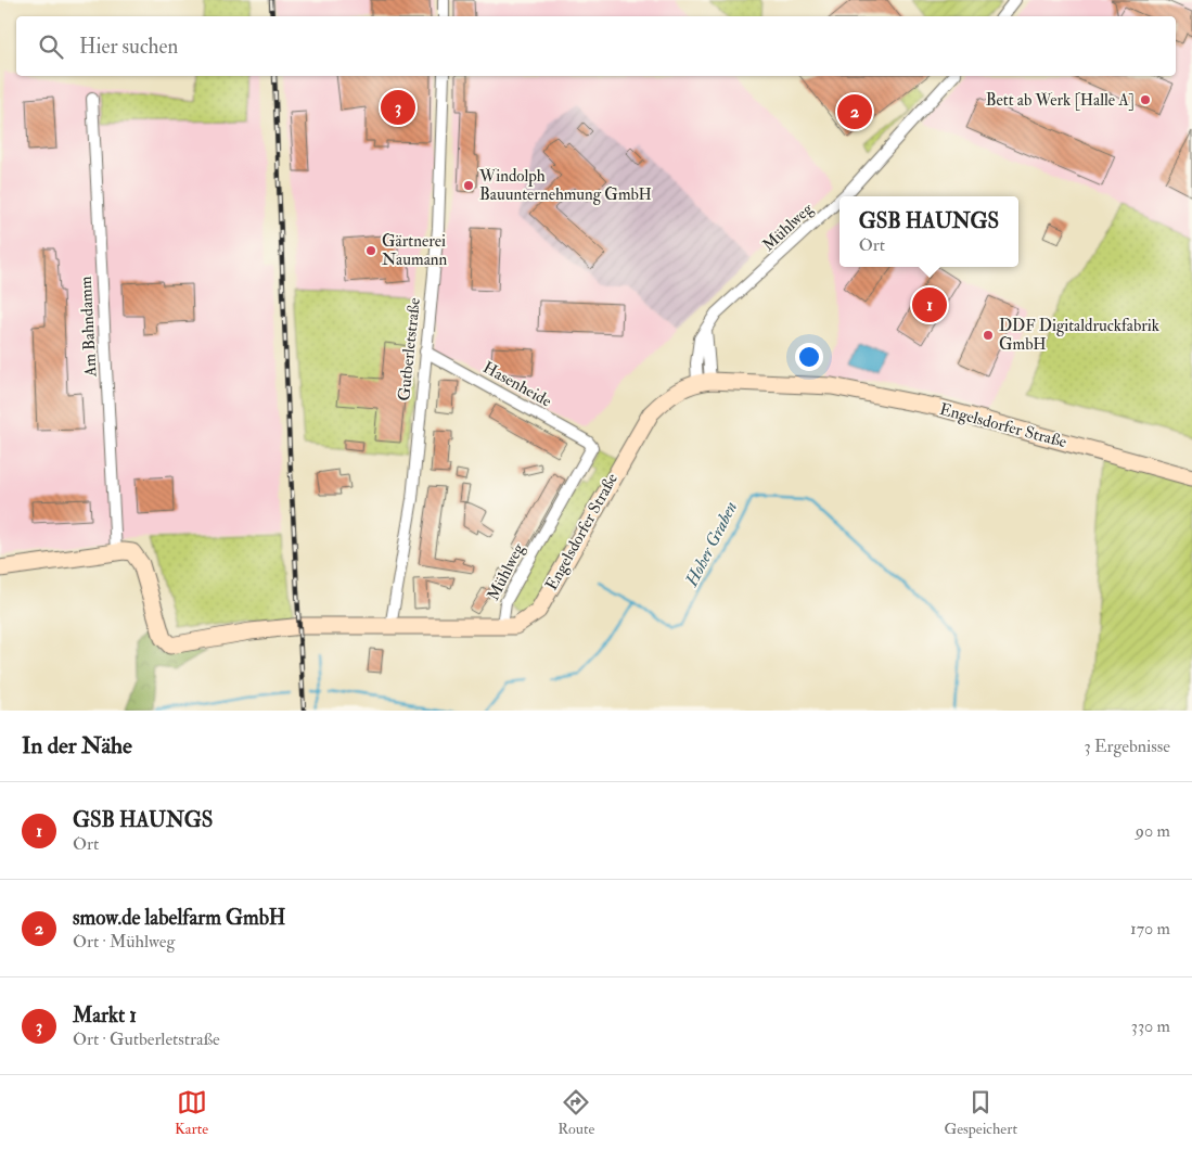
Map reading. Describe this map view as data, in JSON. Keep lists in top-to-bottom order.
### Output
{
  "streets": {
    "main road": ["Engelsdorfer Straße"],
    "street": [
      "Mühlweg",
      "Am Bahndamm",
      "Gutberletstraße",
      "Hasenheide"
    ]
  },
  "crossings": [
    ["Mühlweg", "Hasenheide"],
    ["Mühlweg", "Engelsdorfer Straße"],
    ["Am Bahndamm", "Engelsdorfer Straße"],
    ["Gutberletstraße", "Hasenheide"],
    ["Gutberletstraße", "Engelsdorfer Straße"]
  ],
  "water": ["Hoher Graben"],
  "places": [
    "Bett ab Werk [Halle A]",
    "Windolph Bauunternehmung GmbH",
    "Gärtnerei Naumann",
    "DDF Digitaldruckfabrik GmbH"
  ],
  "page": {
    "search": "Hier suchen",
    "pins": ["3", "2", "1"],
    "popup": ["GSB HAUNGS", "Ort"],
    "heading": ["In der Nähe", "3 Ergebnisse"],
    "list": [
      {
        "mark": "1",
        "name": "GSB HAUNGS",
        "note": "Ort",
        "value": "90 m"
      },
      {
        "mark": "2",
        "name": "smow.de labelfarm GmbH",
        "note": "Ort · Mühlweg",
        "value": "170 m"
      },
      {
        "mark": "3",
        "name": "Markt 1",
        "note": "Ort · Gutberletstraße",
        "value": "330 m"
      }
    ],
    "nav": ["Karte", "Route", "Gespeichert"]
  }
}
